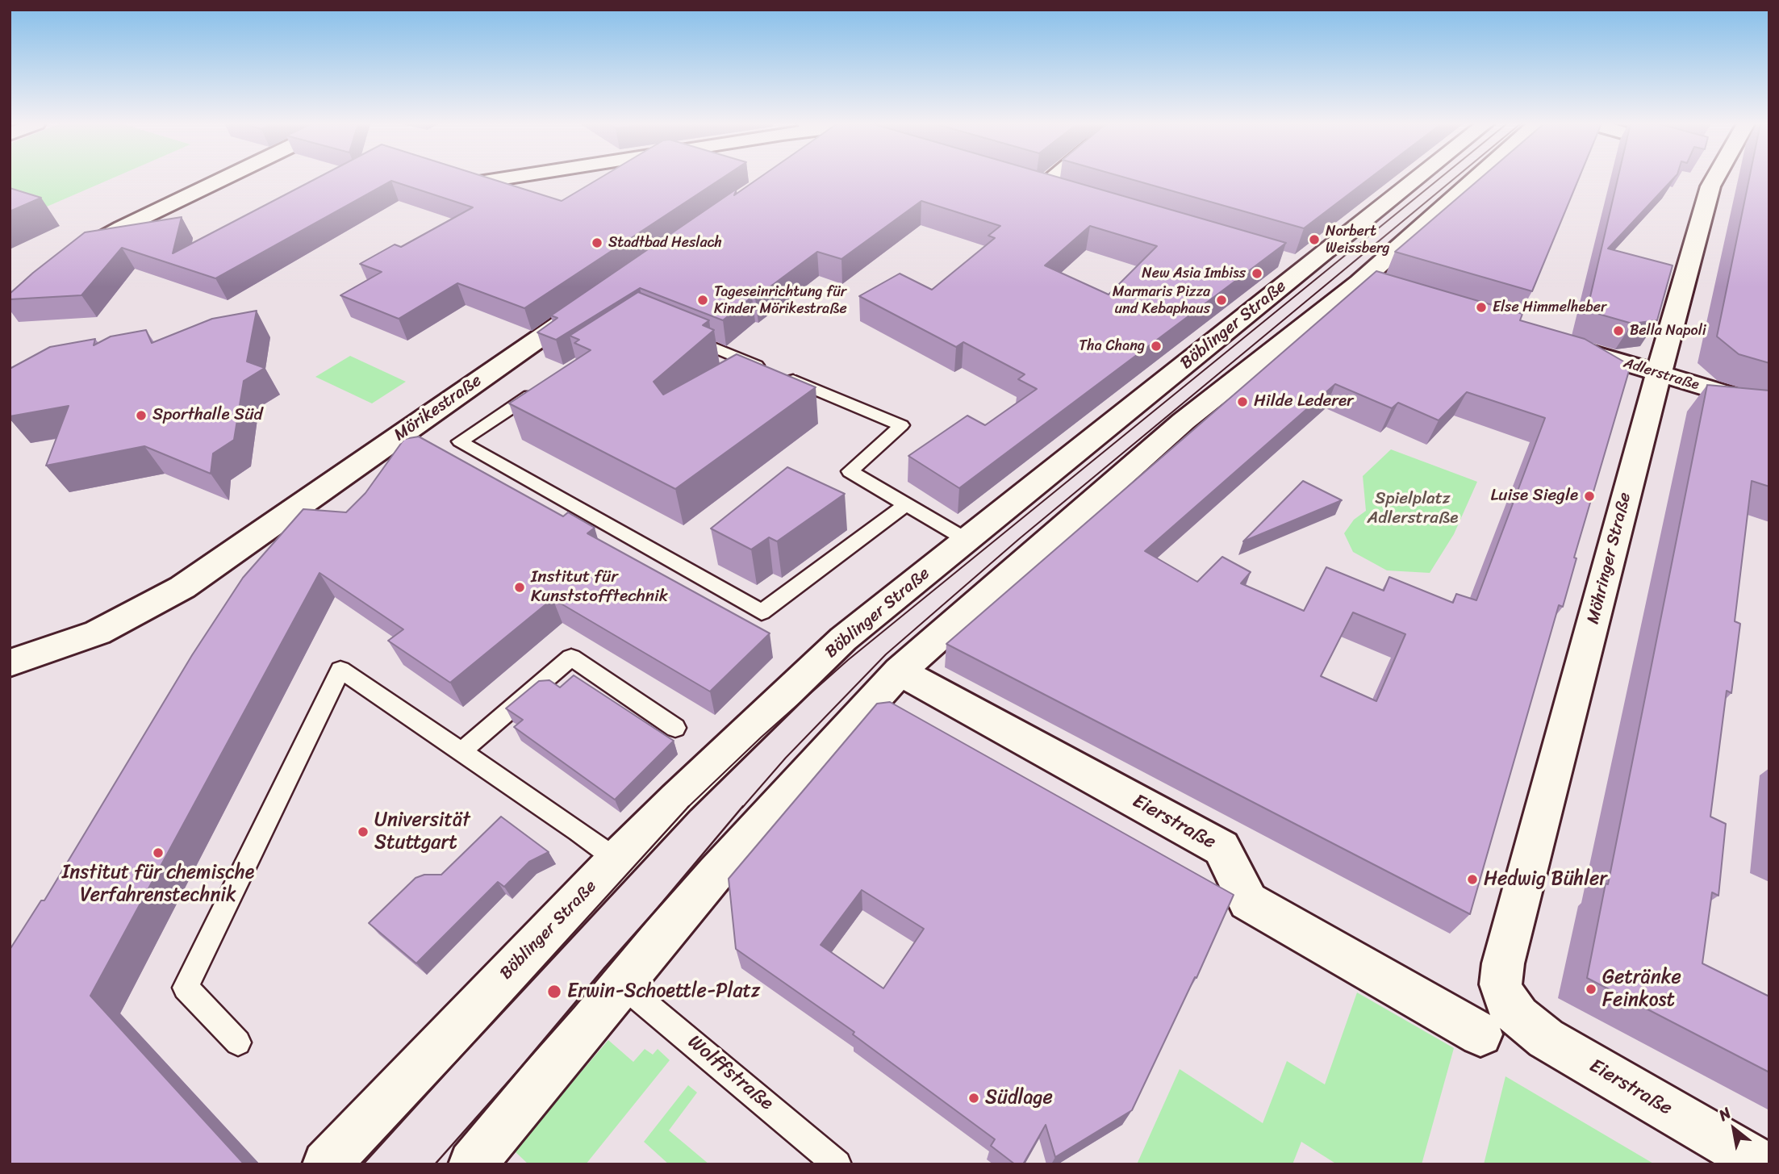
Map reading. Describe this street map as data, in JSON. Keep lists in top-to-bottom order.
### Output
{
  "streets": {
    "street": [
      "Böblinger Straße",
      "Adlerstraße",
      "Mörikestraße",
      "Möhringer Straße",
      "Eierstraße"
    ],
    "lane": ["Wolffstraße"]
  },
  "crossings": [
    ["Adlerstraße", "Möhringer Straße"],
    ["Möhringer Straße", "Eierstraße"]
  ],
  "parks": ["Spielplatz Adlerstraße"],
  "places": [
    "Norbert Weissberg",
    "Stadtbad Heslach",
    "New Asia Imbiss",
    "Tageseinrichtung für Kinder Mörikestraße",
    "Marmaris Pizza und Kebaphaus",
    "Else Himmelheber",
    "Bella Napoli",
    "Tha Chang",
    "Hilde Lederer",
    "Sporthalle Süd",
    "Luise Siegle",
    "Institut für Kunststofftechnik",
    "Universität Stuttgart",
    "Institut für chemische Verfahrenstechnik",
    "Hedwig Bühler",
    "Getränke Feinkost",
    "Erwin-Schoettle-Platz",
    "Südlage"
  ],
  "north": "top left"
}
